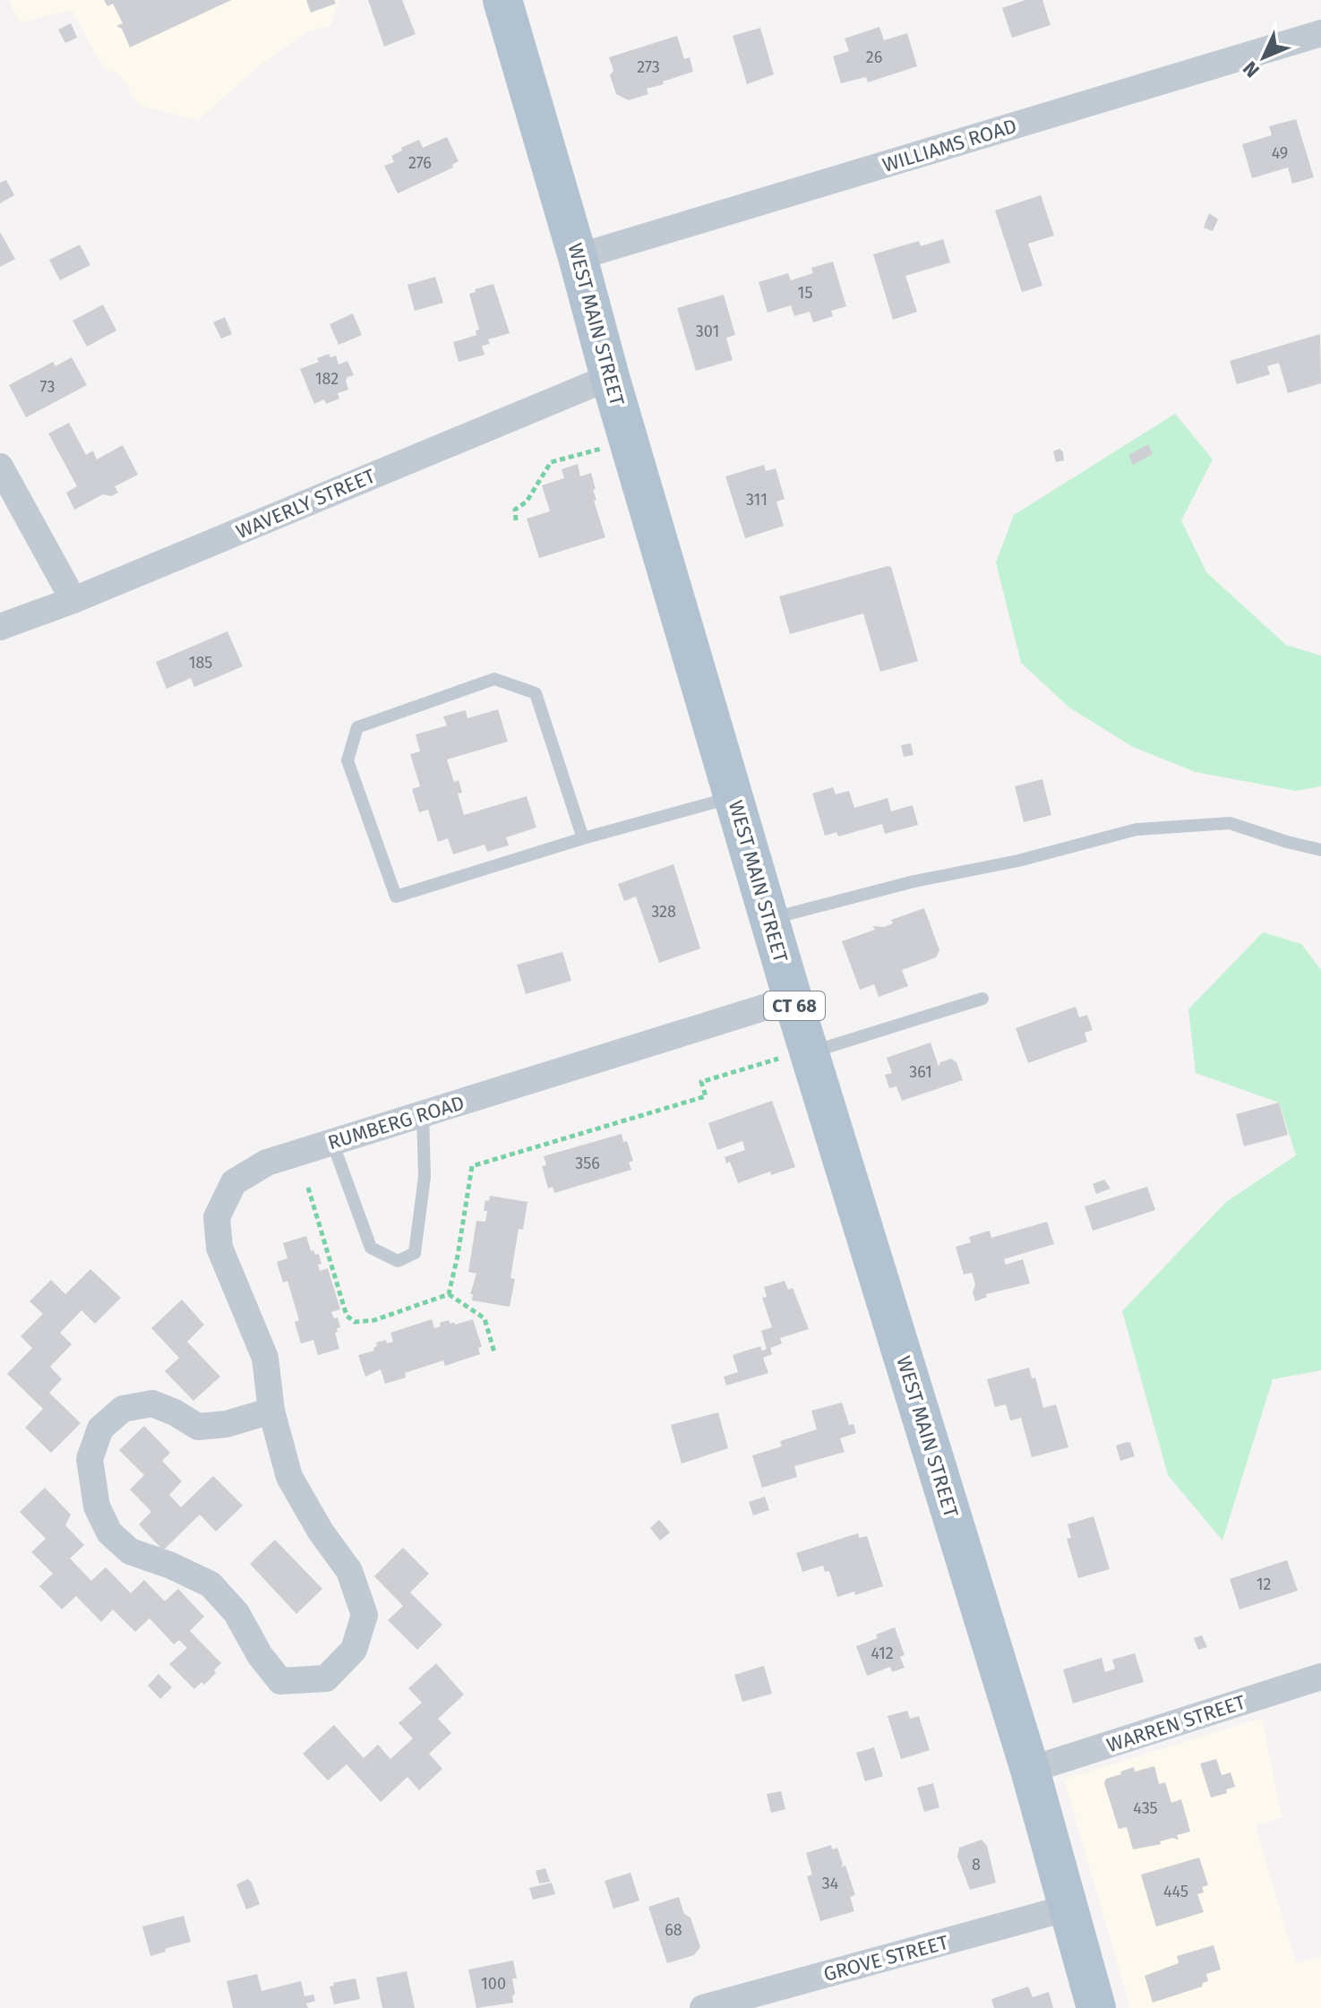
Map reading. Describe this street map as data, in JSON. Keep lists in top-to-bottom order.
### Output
{
  "streets": {
    "main road": ["WEST MAIN STREET", "CT 68"],
    "street": [
      "WILLIAMS ROAD",
      "WAVERLY STREET",
      "RUMBERG ROAD",
      "WARREN STREET",
      "GROVE STREET"
    ]
  },
  "crossings": [
    ["WILLIAMS ROAD", "WEST MAIN STREET"],
    ["WEST MAIN STREET", "WAVERLY STREET"],
    ["WEST MAIN STREET", "RUMBERG ROAD"],
    ["WEST MAIN STREET", "WARREN STREET"],
    ["WEST MAIN STREET", "GROVE STREET"]
  ],
  "house_numbers": [
    "26",
    "273",
    "49",
    "276",
    "15",
    "301",
    "182",
    "73",
    "311",
    "185",
    "328",
    "361",
    "356",
    "12",
    "412",
    "435",
    "8",
    "34",
    "445",
    "68",
    "100"
  ],
  "north": "bottom left"
}
